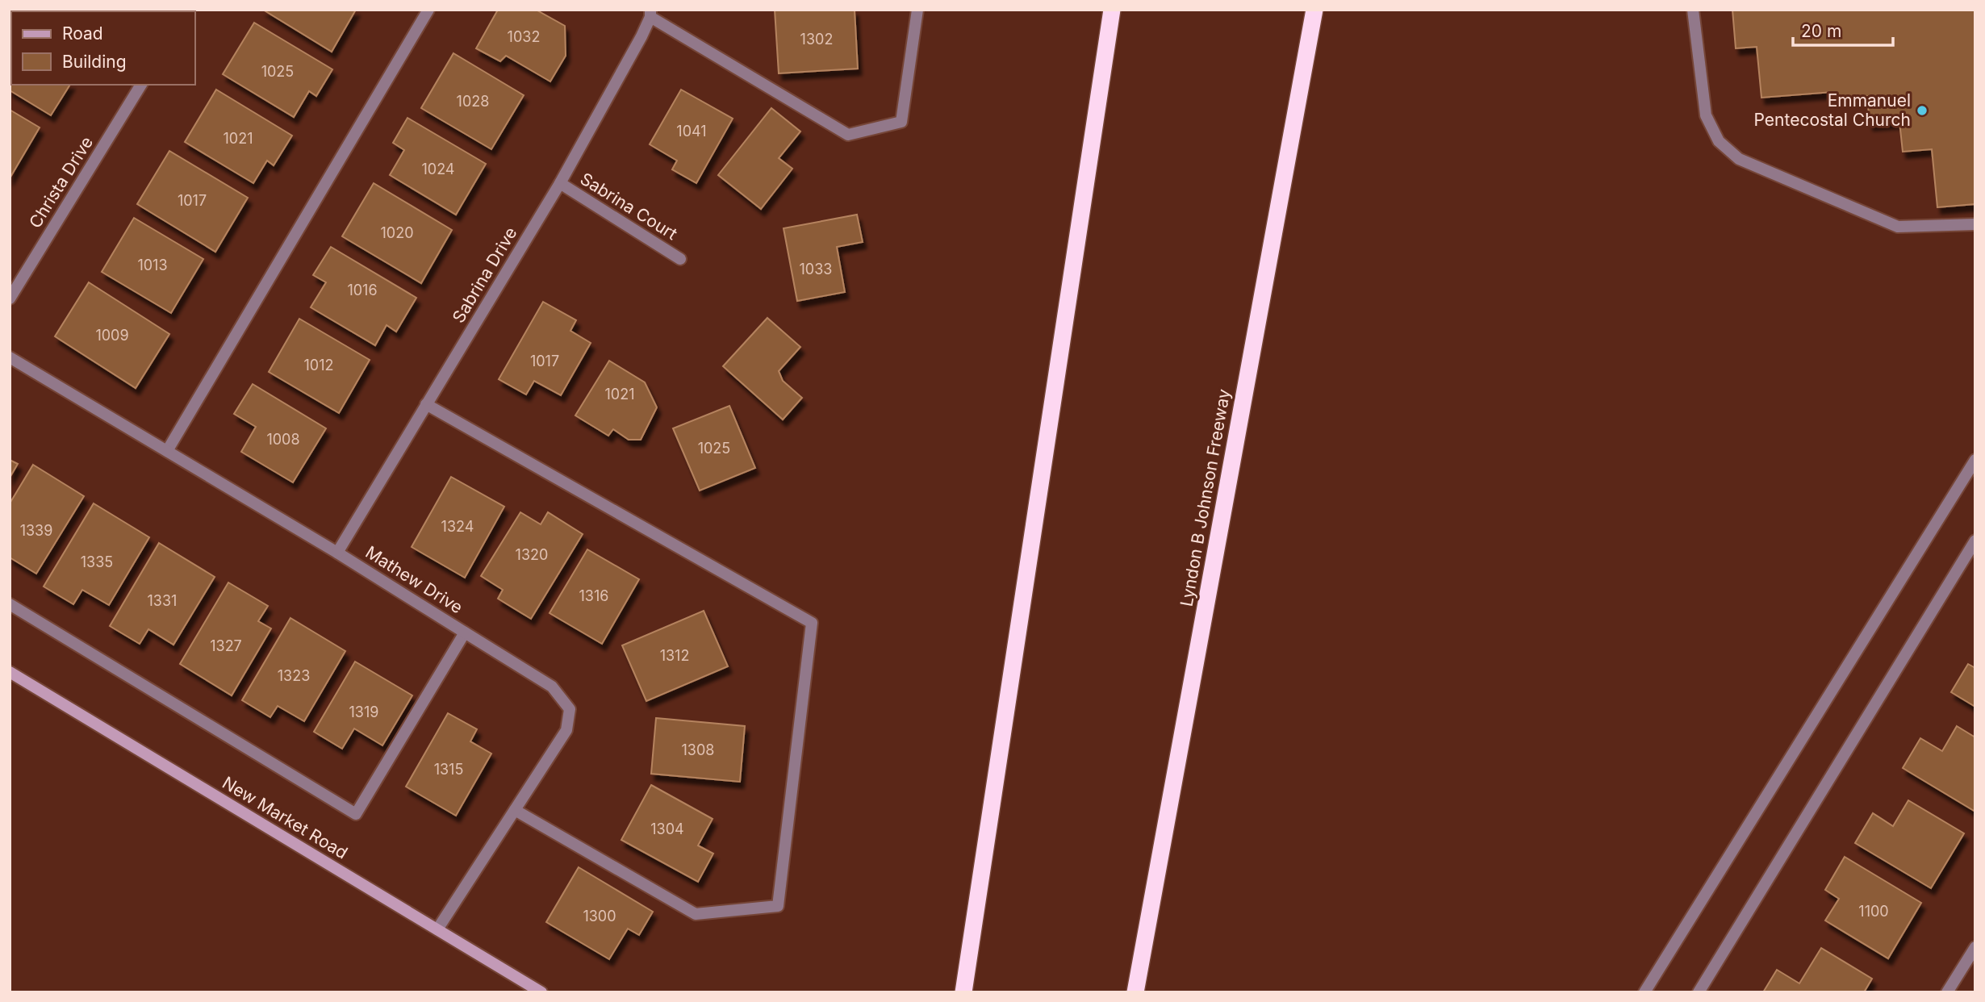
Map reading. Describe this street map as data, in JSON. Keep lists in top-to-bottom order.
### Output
{
  "streets": {
    "highway": ["Lyndon B Johnson Freeway"],
    "street": [
      "Christa Drive",
      "Sabrina Court",
      "Sabrina Drive",
      "Mathew Drive",
      "New Market Road"
    ]
  },
  "crossings": [
    ["Sabrina Court", "Sabrina Drive"],
    ["Sabrina Drive", "Mathew Drive"],
    ["Mathew Drive", "New Market Road"]
  ],
  "places": ["Emmanuel Pentecostal Church"],
  "house_numbers": [
    "1032",
    "1302",
    "1025",
    "1028",
    "1041",
    "1021",
    "1024",
    "1017",
    "1020",
    "1013",
    "1033",
    "1016",
    "1009",
    "1017",
    "1012",
    "1021",
    "1008",
    "1025",
    "1324",
    "1339",
    "1320",
    "1335",
    "1316",
    "1331",
    "1327",
    "1312",
    "1323",
    "1319",
    "1308",
    "1315",
    "1304",
    "1100",
    "1300"
  ],
  "legend": ["Road", "Building"],
  "scale_bar": "20 m"
}
